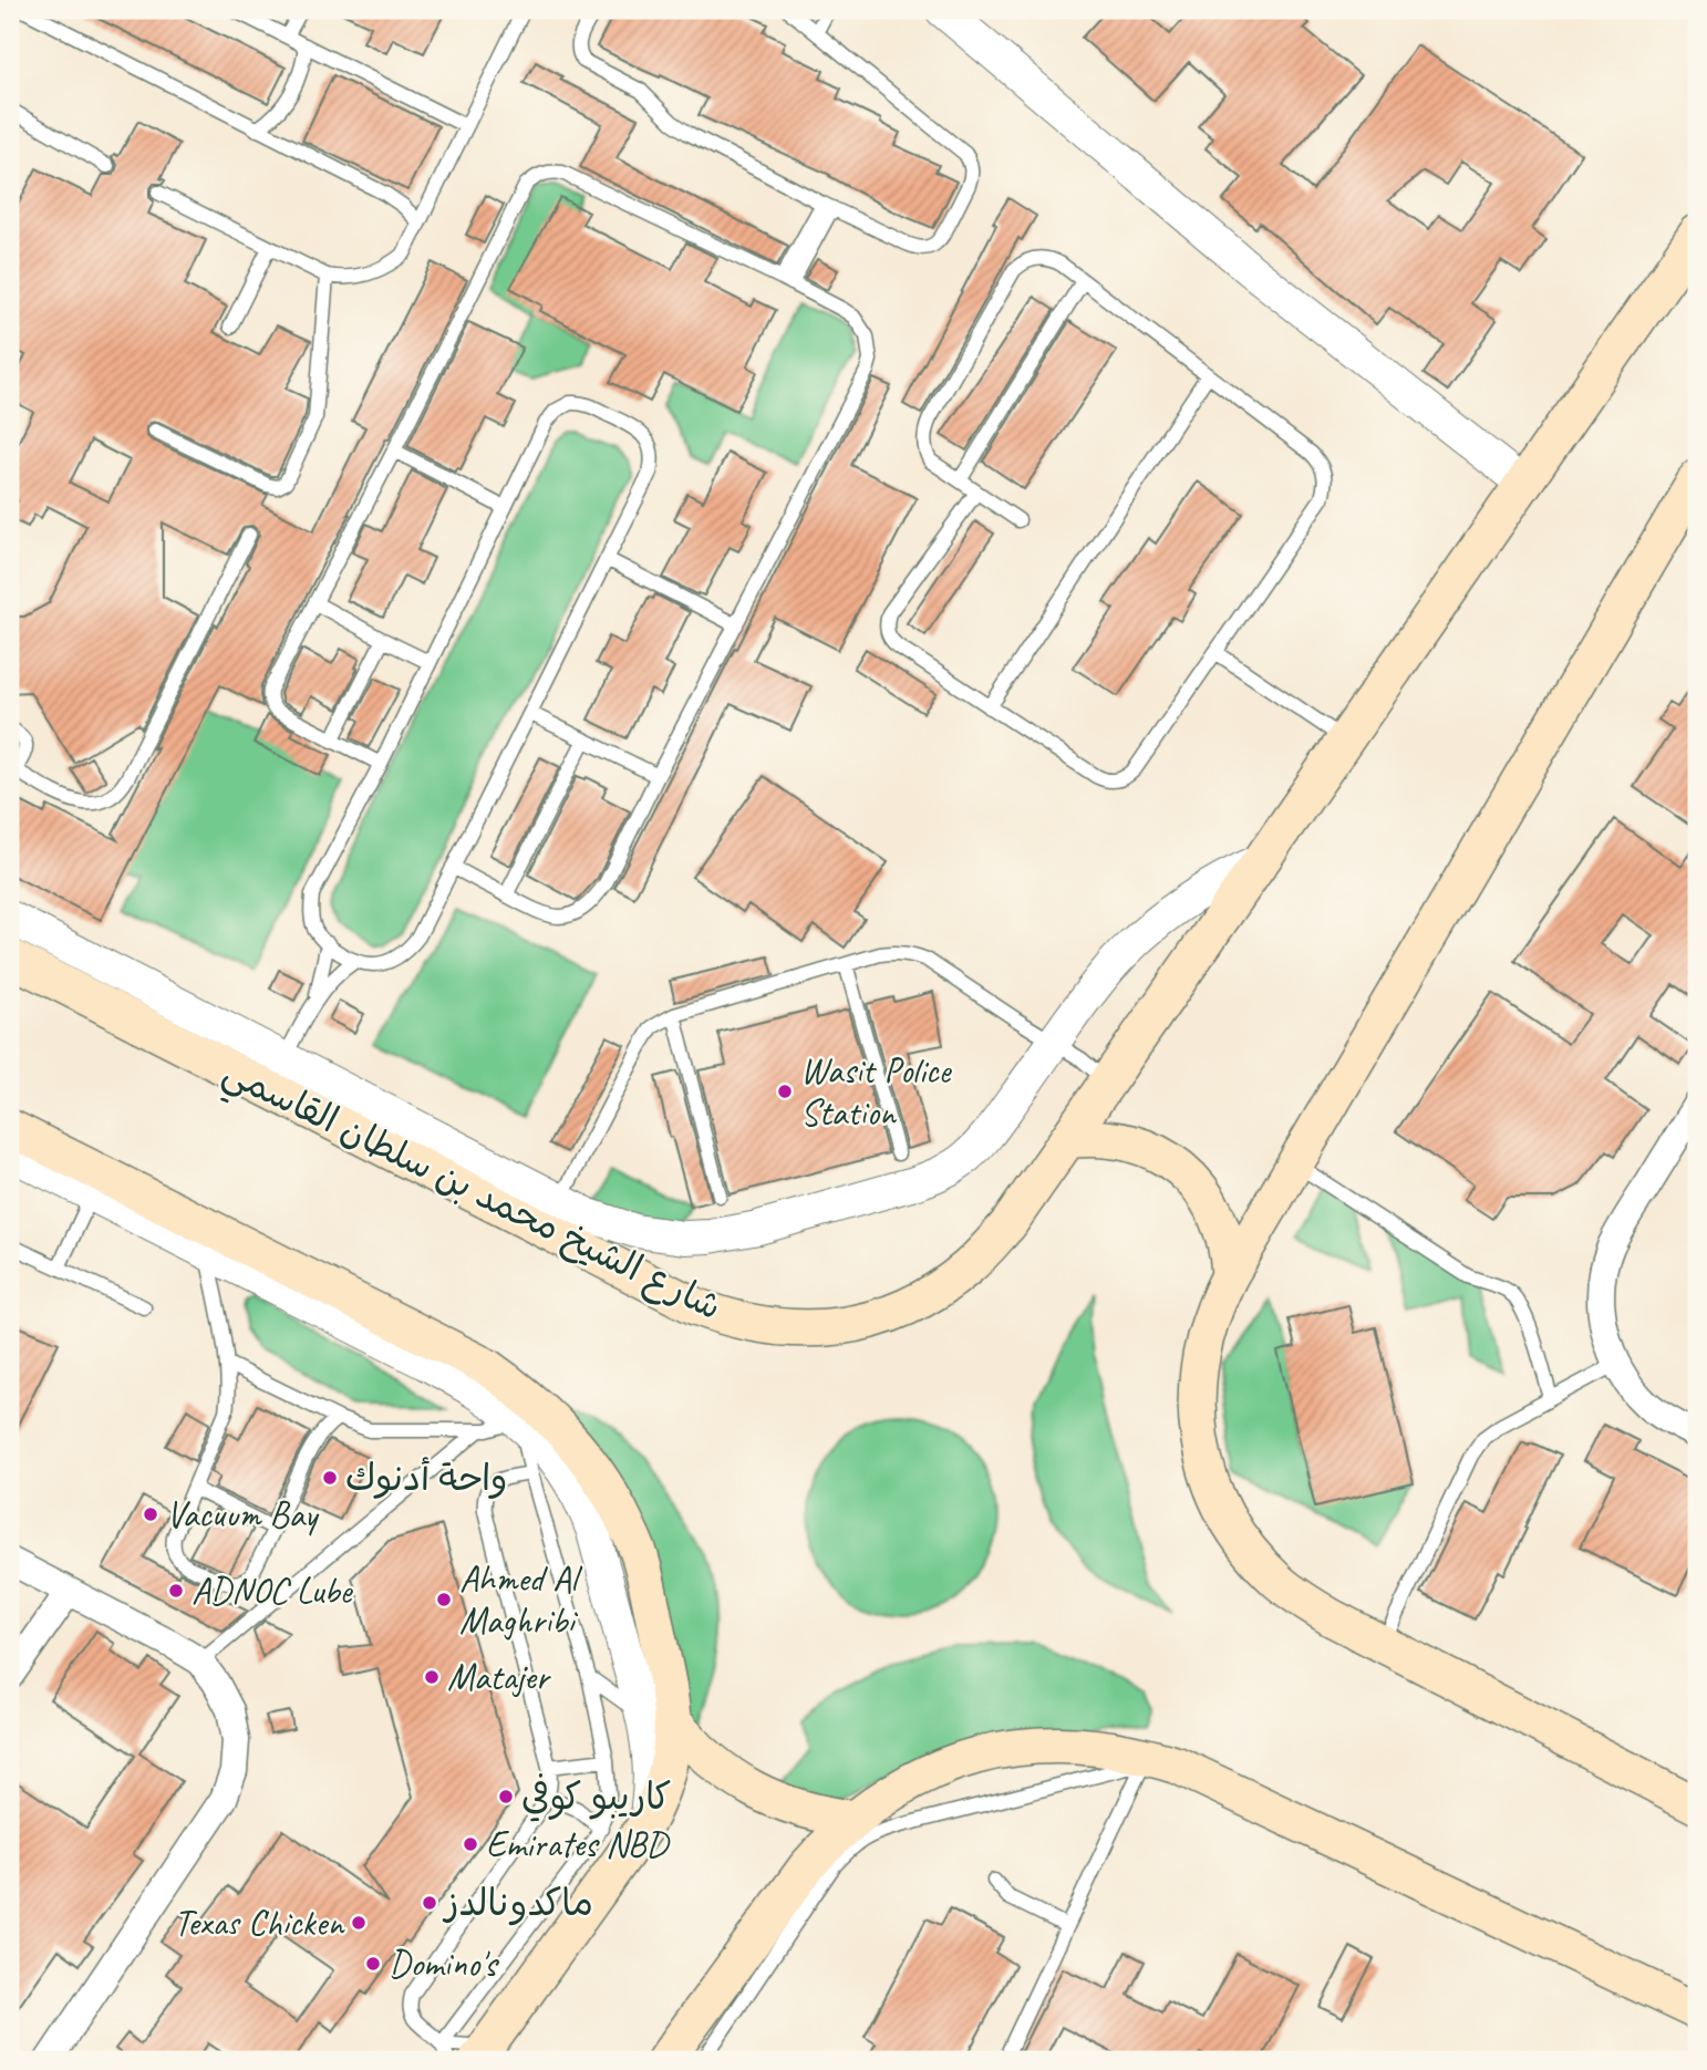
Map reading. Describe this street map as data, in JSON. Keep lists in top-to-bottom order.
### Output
{
  "streets": {
    "main road": ["شارع الشيخ محمد بن سلطان القاسمي"]
  },
  "places": [
    "Wasit Police Station",
    "واحة أدنوك",
    "Vacuum Bay",
    "ADNOC Lube",
    "Ahmed Al Maghribi",
    "Matajer",
    "كاريبو كوفي",
    "Emirates NBD",
    "ماكدونالدز",
    "Texas Chicken",
    "Domino's"
  ]
}
